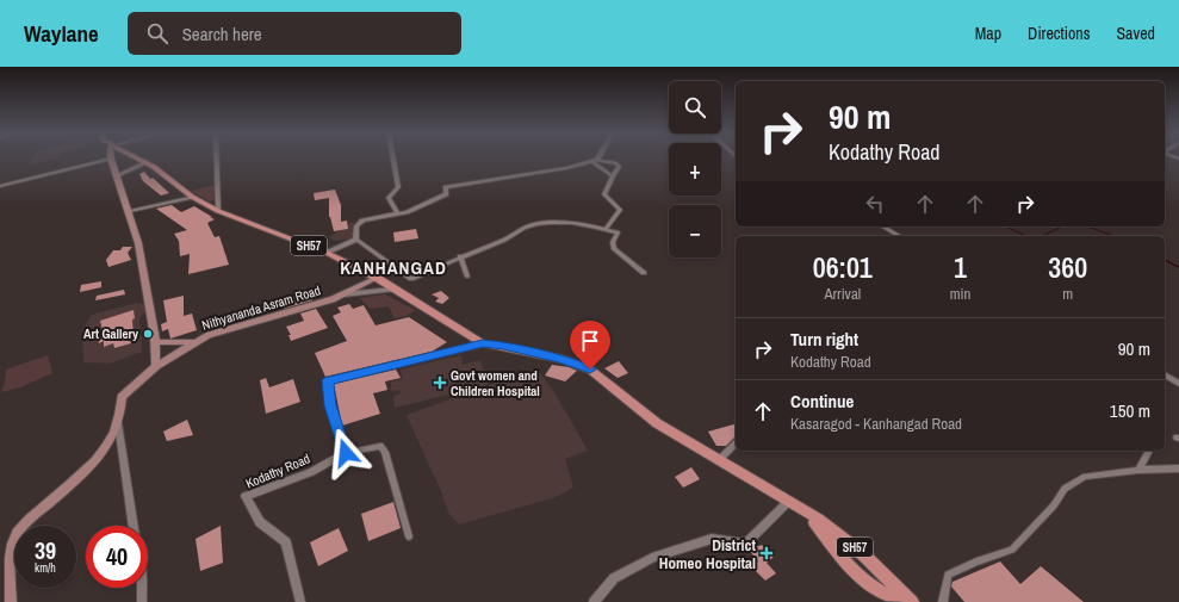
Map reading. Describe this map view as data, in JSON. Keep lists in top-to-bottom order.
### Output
{
  "streets": {
    "main road": ["SH57", "Nithyananda Asram Road"],
    "street": ["Kodathy Road"]
  },
  "crossings": [
    ["SH57", "Nithyananda Asram Road"]
  ],
  "districts": ["KANHANGAD"],
  "places": {
    "other": ["Art Gallery"],
    "health": ["Govt women and Children Hospital", "District Homeo Hospital"]
  },
  "page": {
    "header": "Waylane",
    "search": "Search here",
    "nav": ["Map", "Directions", "Saved"],
    "map_buttons": ["+", "−"],
    "turn": ["90 m", "Kodathy Road"],
    "eta": [
      "06:01",
      "Arrival",
      "1",
      "min",
      "360",
      "m"
    ],
    "list": [
      {
        "name": "Turn right",
        "note": "Kodathy Road",
        "value": "90 m"
      },
      {
        "name": "Continue",
        "note": "Kasaragod - Kanhangad Road",
        "value": "150 m"
      }
    ],
    "speed": "39 km/h",
    "limit": "40"
  }
}
